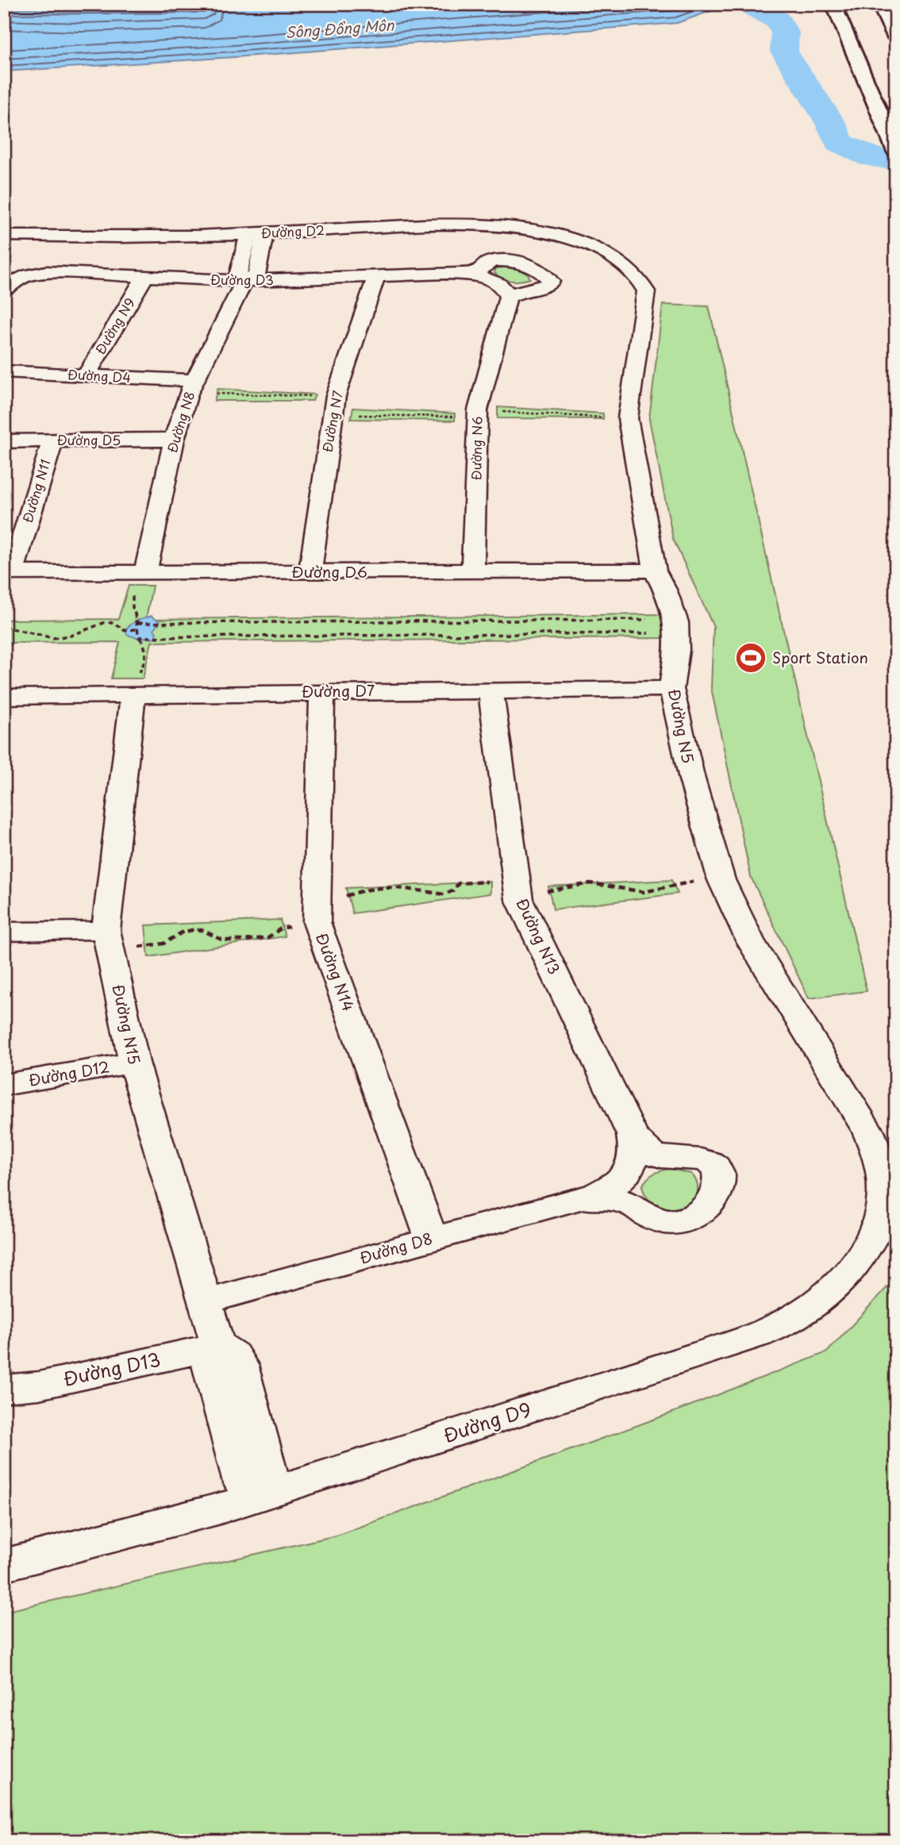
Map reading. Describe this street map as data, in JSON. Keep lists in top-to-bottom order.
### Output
{
  "streets": {
    "street": [
      "Đường D2",
      "Đường D3",
      "Đường N9",
      "Đường D4",
      "Đường N7",
      "Đường N8",
      "Đường D5",
      "Đường N6",
      "Đường N11",
      "Đường D6",
      "Đường D7",
      "Đường N5",
      "Đường N13",
      "Đường N14",
      "Đường N15",
      "Đường D12",
      "Đường D8",
      "Đường D13",
      "Đường D9"
    ]
  },
  "crossings": [
    ["Đường D2", "Đường N8"],
    ["Đường D2", "Đường N5"],
    ["Đường D3", "Đường N9"],
    ["Đường D3", "Đường N7"],
    ["Đường D3", "Đường N8"],
    ["Đường N9", "Đường D4"],
    ["Đường D4", "Đường N8"],
    ["Đường N7", "Đường D6"],
    ["Đường N8", "Đường D5"],
    ["Đường N8", "Đường D6"],
    ["Đường D5", "Đường N11"],
    ["Đường N6", "Đường D6"],
    ["Đường N11", "Đường D6"],
    ["Đường D6", "Đường N5"],
    ["Đường D7", "Đường N5"],
    ["Đường D7", "Đường N13"],
    ["Đường D7", "Đường N14"],
    ["Đường D7", "Đường N15"],
    ["Đường N5", "Đường D9"],
    ["Đường N13", "Đường D8"],
    ["Đường N14", "Đường D8"],
    ["Đường N15", "Đường D12"],
    ["Đường N15", "Đường D8"],
    ["Đường N15", "Đường D13"]
  ],
  "water": ["Sông Đồng Môn"],
  "places": {
    "sports": ["Sport Station"]
  }
}
